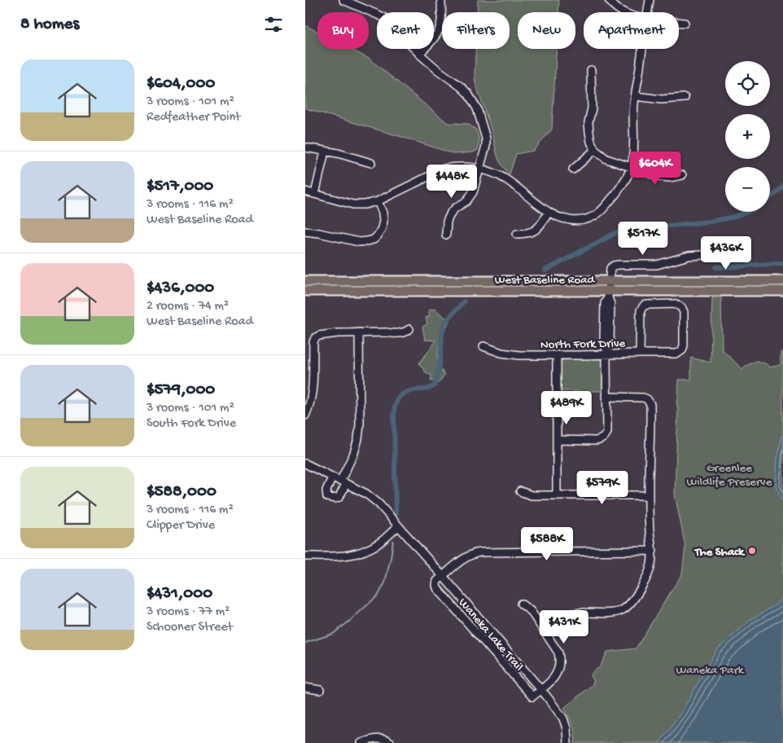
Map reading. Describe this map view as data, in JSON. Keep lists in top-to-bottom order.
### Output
{
  "streets": {
    "main road": ["West Baseline Road"],
    "street": ["North Fork Drive", "Waneka Lake Trail"]
  },
  "parks": ["Greenlee Wildlife Preserve", "Waneka Park"],
  "places": ["The Shack"],
  "page": {
    "heading": "8 homes",
    "chip": [
      "Buy",
      "Rent",
      "Filters",
      "New",
      "Apartment"
    ],
    "list": [
      {
        "name": "$604,000",
        "note": "3 rooms · 101 m² · Redfeather Point"
      },
      {
        "name": "$517,000",
        "note": "3 rooms · 116 m² · West Baseline Road"
      },
      {
        "name": "$436,000",
        "note": "2 rooms · 74 m² · West Baseline Road"
      },
      {
        "name": "$579,000",
        "note": "3 rooms · 101 m² · South Fork Drive"
      },
      {
        "name": "$588,000",
        "note": "3 rooms · 116 m² · Clipper Drive"
      },
      {
        "name": "$431,000",
        "note": "3 rooms · 77 m² · Schooner Street"
      }
    ],
    "map_buttons": ["+", "−"],
    "price": [
      "$604K",
      "$448K",
      "$517K",
      "$436K",
      "$489K",
      "$579K",
      "$588K",
      "$431K"
    ]
  }
}
